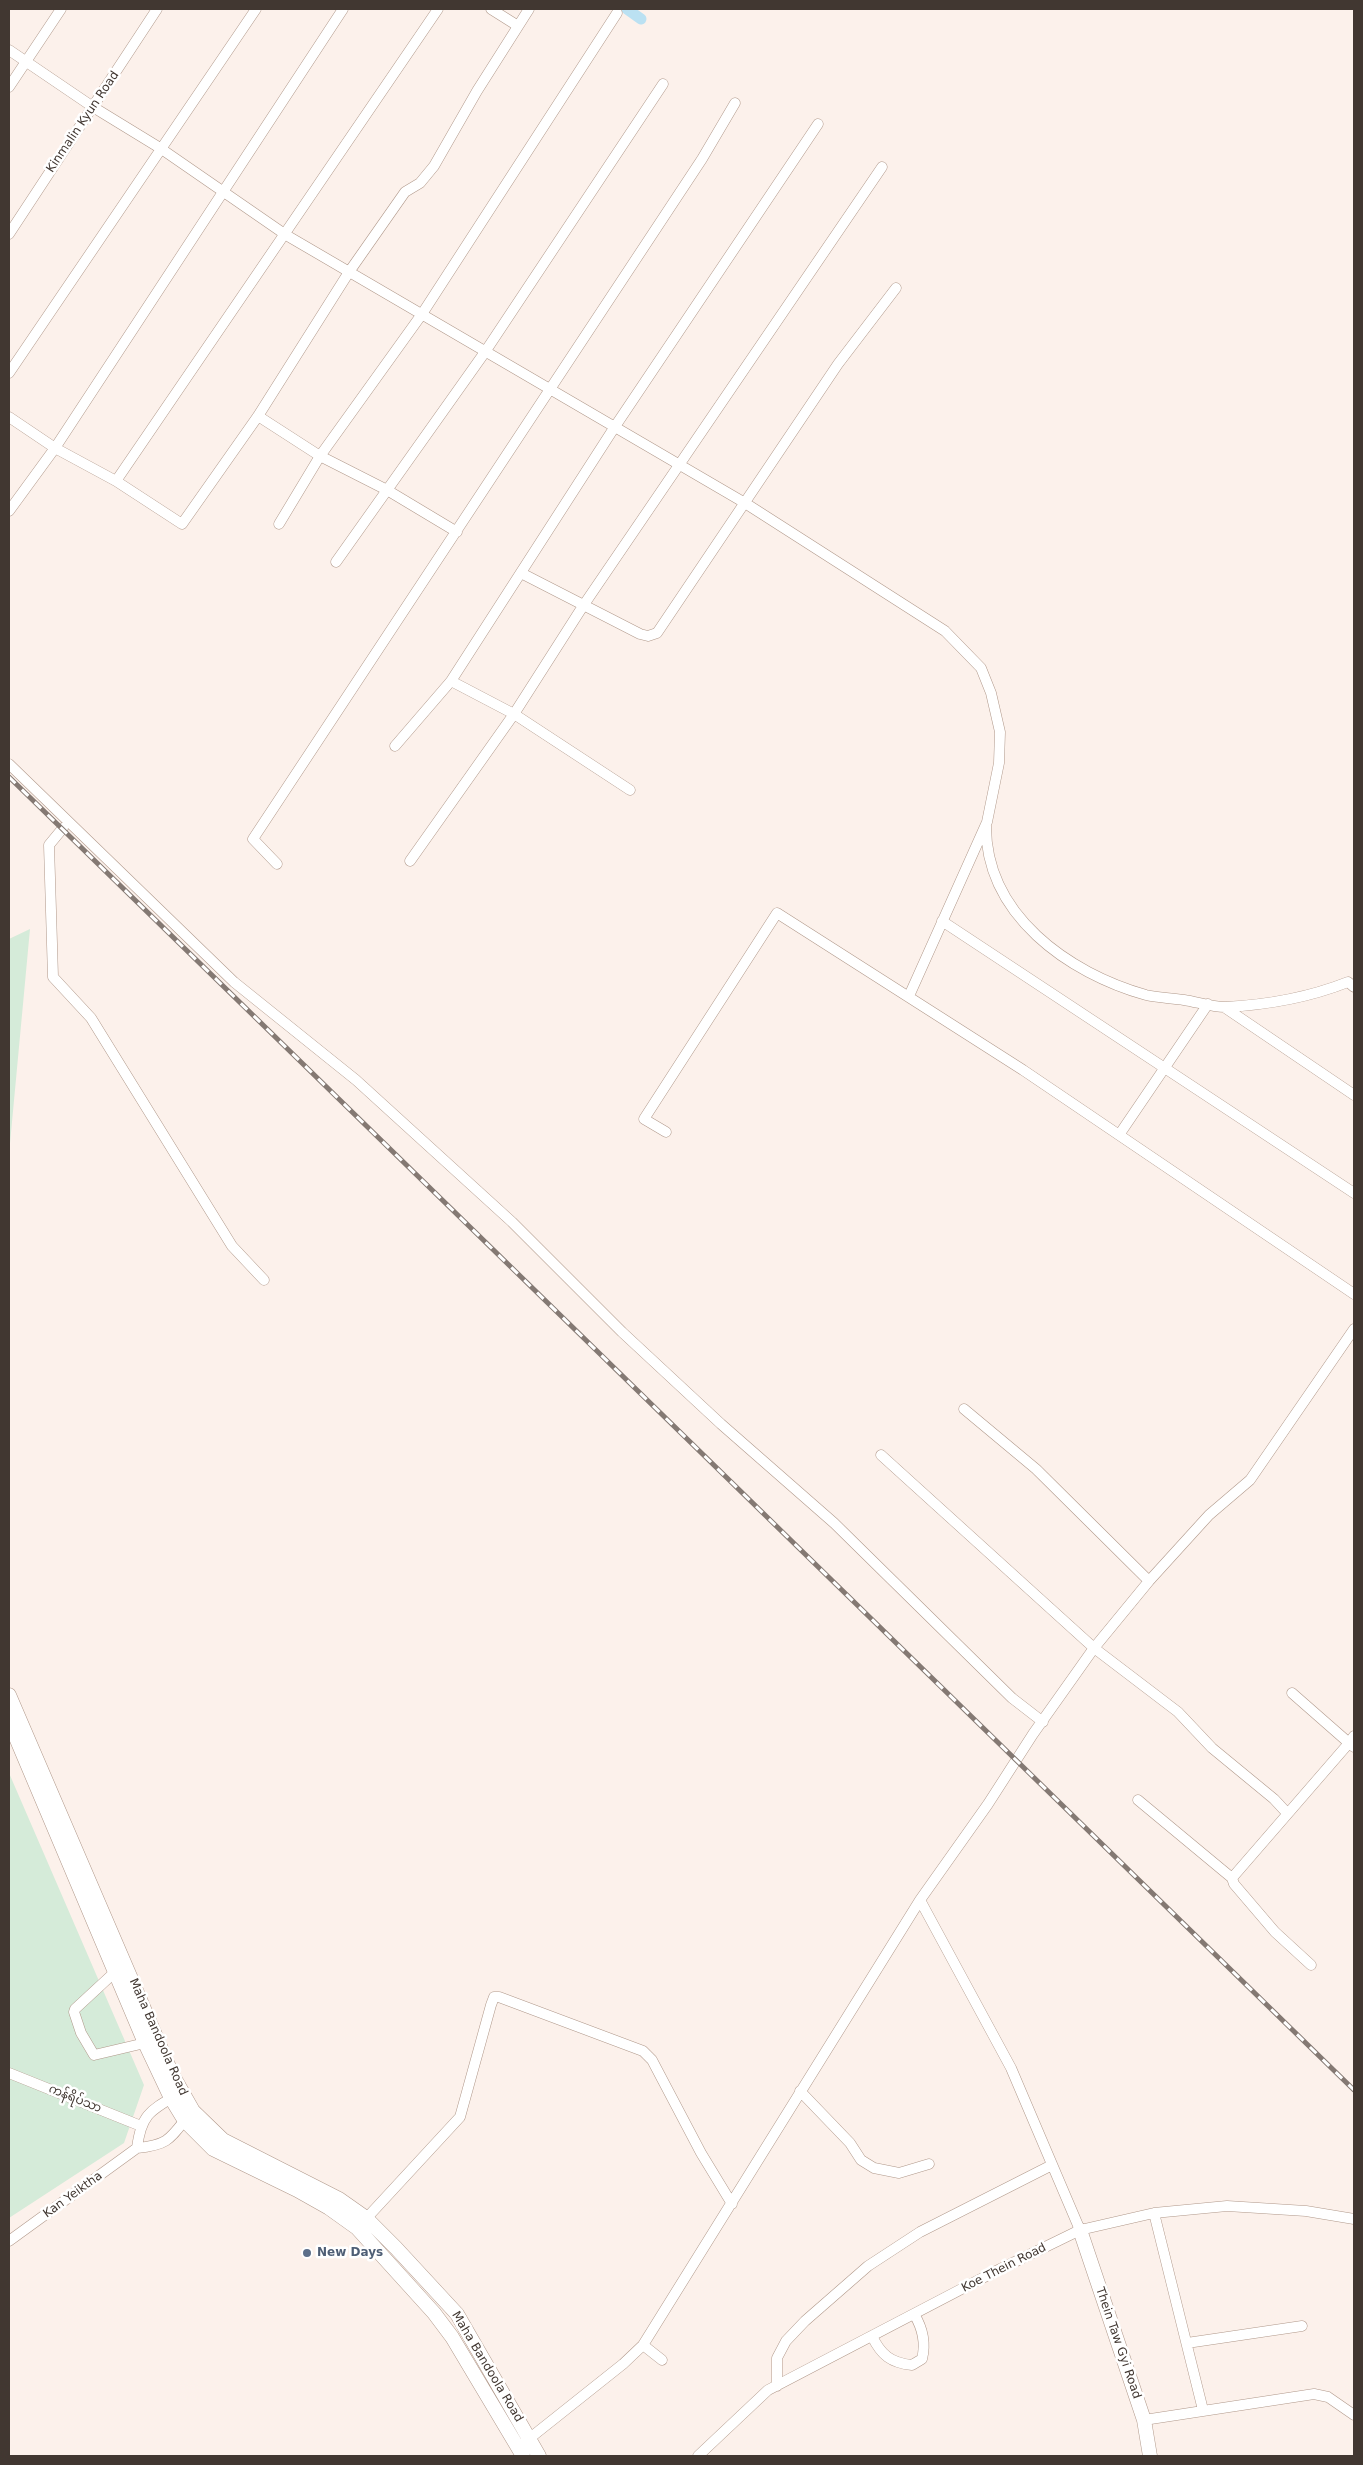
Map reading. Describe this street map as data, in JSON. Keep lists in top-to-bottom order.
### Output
{
  "streets": {
    "main road": ["Maha Bandoola Road", "Thein Taw Gyi Road"],
    "street": [
      "Kinmalin Kyun Road",
      "ကန်ရိပ်သာ",
      "Kan Yeiktha",
      "Koe Thein Road"
    ]
  },
  "crossings": [
    ["Koe Thein Road", "Thein Taw Gyi Road"]
  ],
  "places": ["New Days"]
}
